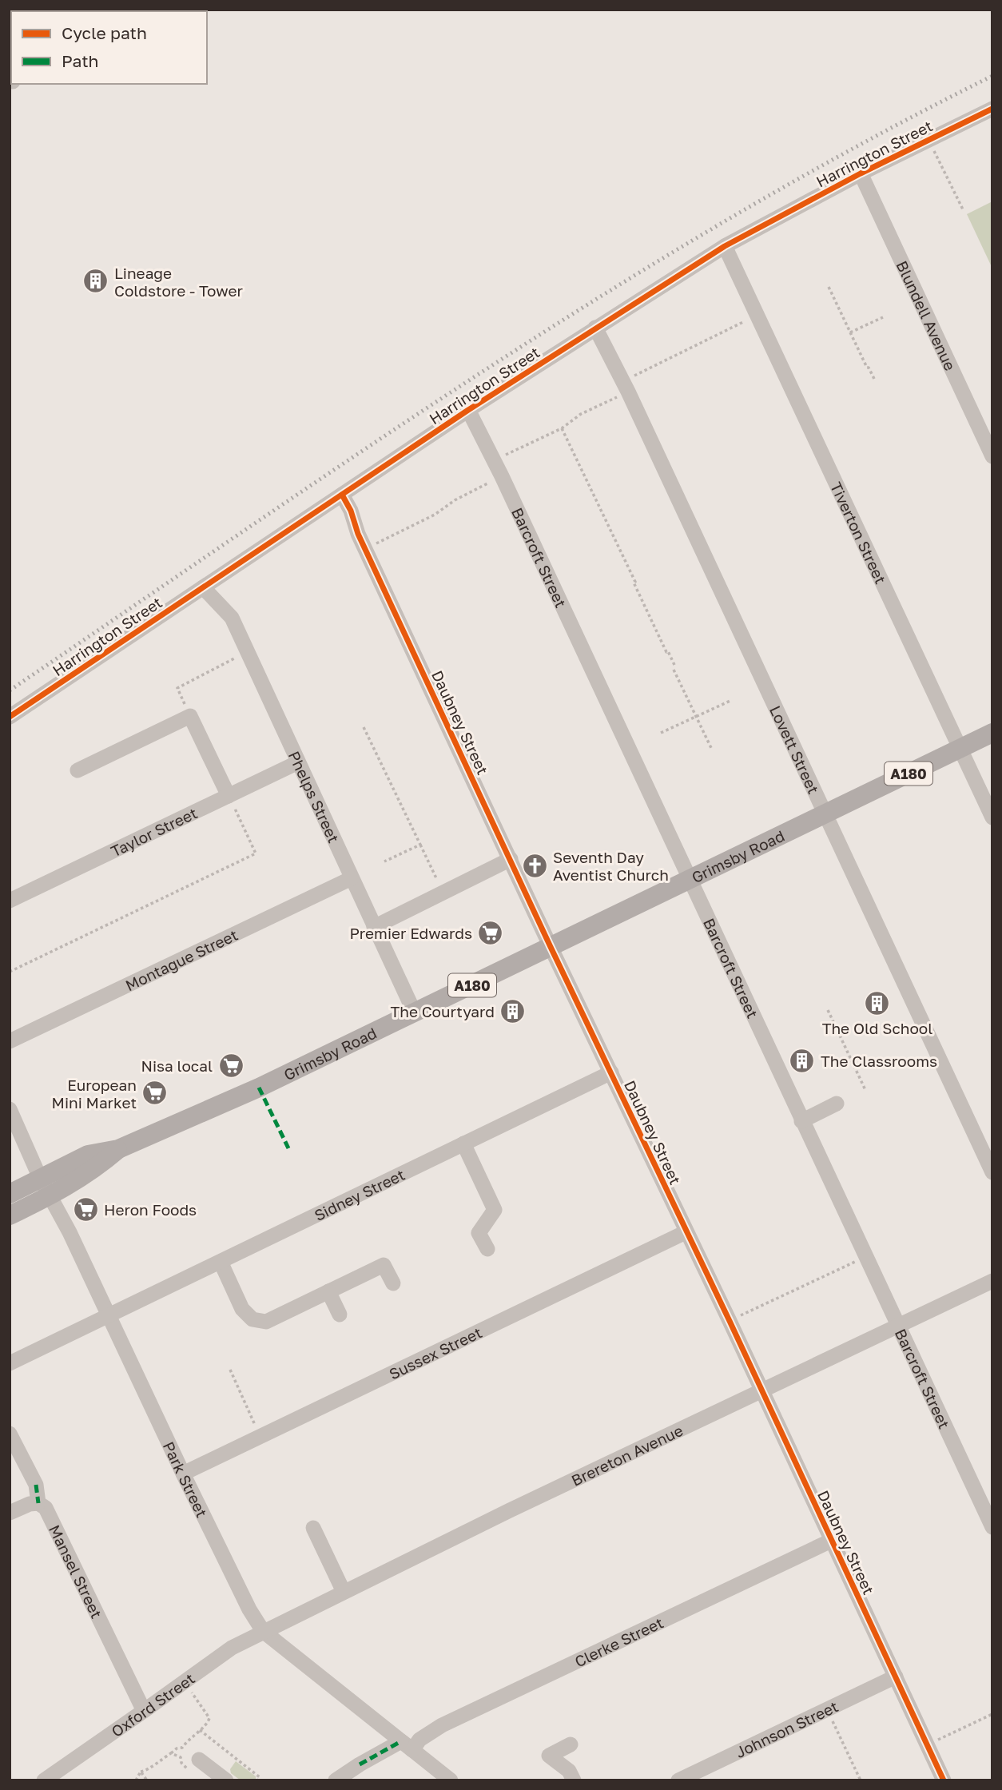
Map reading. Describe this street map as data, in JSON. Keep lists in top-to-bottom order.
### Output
{
  "streets": {
    "main road": ["A180", "Grimsby Road"],
    "street": [
      "Harrington Street",
      "Blundell Avenue",
      "Tiverton Street",
      "Barcroft Street",
      "Daubney Street",
      "Lovett Street",
      "Phelps Street",
      "Taylor Street",
      "Montague Street",
      "Sidney Street",
      "Sussex Street",
      "Brereton Avenue",
      "Park Street",
      "Mansel Street",
      "Clerke Street",
      "Oxford Street",
      "Johnson Street"
    ]
  },
  "crossings": [
    ["Harrington Street", "Blundell Avenue"],
    ["Harrington Street", "Tiverton Street"],
    ["Harrington Street", "Barcroft Street"],
    ["Harrington Street", "Daubney Street"],
    ["Harrington Street", "Lovett Street"],
    ["Harrington Street", "Phelps Street"],
    ["Tiverton Street", "Grimsby Road"],
    ["Barcroft Street", "Grimsby Road"],
    ["Barcroft Street", "Brereton Avenue"],
    ["Daubney Street", "Grimsby Road"],
    ["Daubney Street", "Sidney Street"],
    ["Daubney Street", "Sussex Street"],
    ["Daubney Street", "Brereton Avenue"],
    ["Daubney Street", "Clerke Street"],
    ["Daubney Street", "Johnson Street"],
    ["Lovett Street", "Grimsby Road"],
    ["A180", "Grimsby Road"],
    ["A180", "Park Street"],
    ["Phelps Street", "Taylor Street"],
    ["Phelps Street", "Grimsby Road"],
    ["Phelps Street", "Montague Street"],
    ["Sidney Street", "Park Street"],
    ["Sussex Street", "Park Street"],
    ["Brereton Avenue", "Park Street"],
    ["Brereton Avenue", "Oxford Street"],
    ["Park Street", "Clerke Street"],
    ["Park Street", "Oxford Street"],
    ["Mansel Street", "Oxford Street"]
  ],
  "places": {
    "building": [
      "Lineage Coldstore - Tower",
      "The Old School",
      "The Courtyard",
      "The Classrooms"
    ],
    "church": ["Seventh Day Aventist Church"],
    "supermarket": [
      "Premier Edwards",
      "Nisa local",
      "European Mini Market",
      "Heron Foods"
    ]
  },
  "legend": ["Cycle path", "Path"]
}
